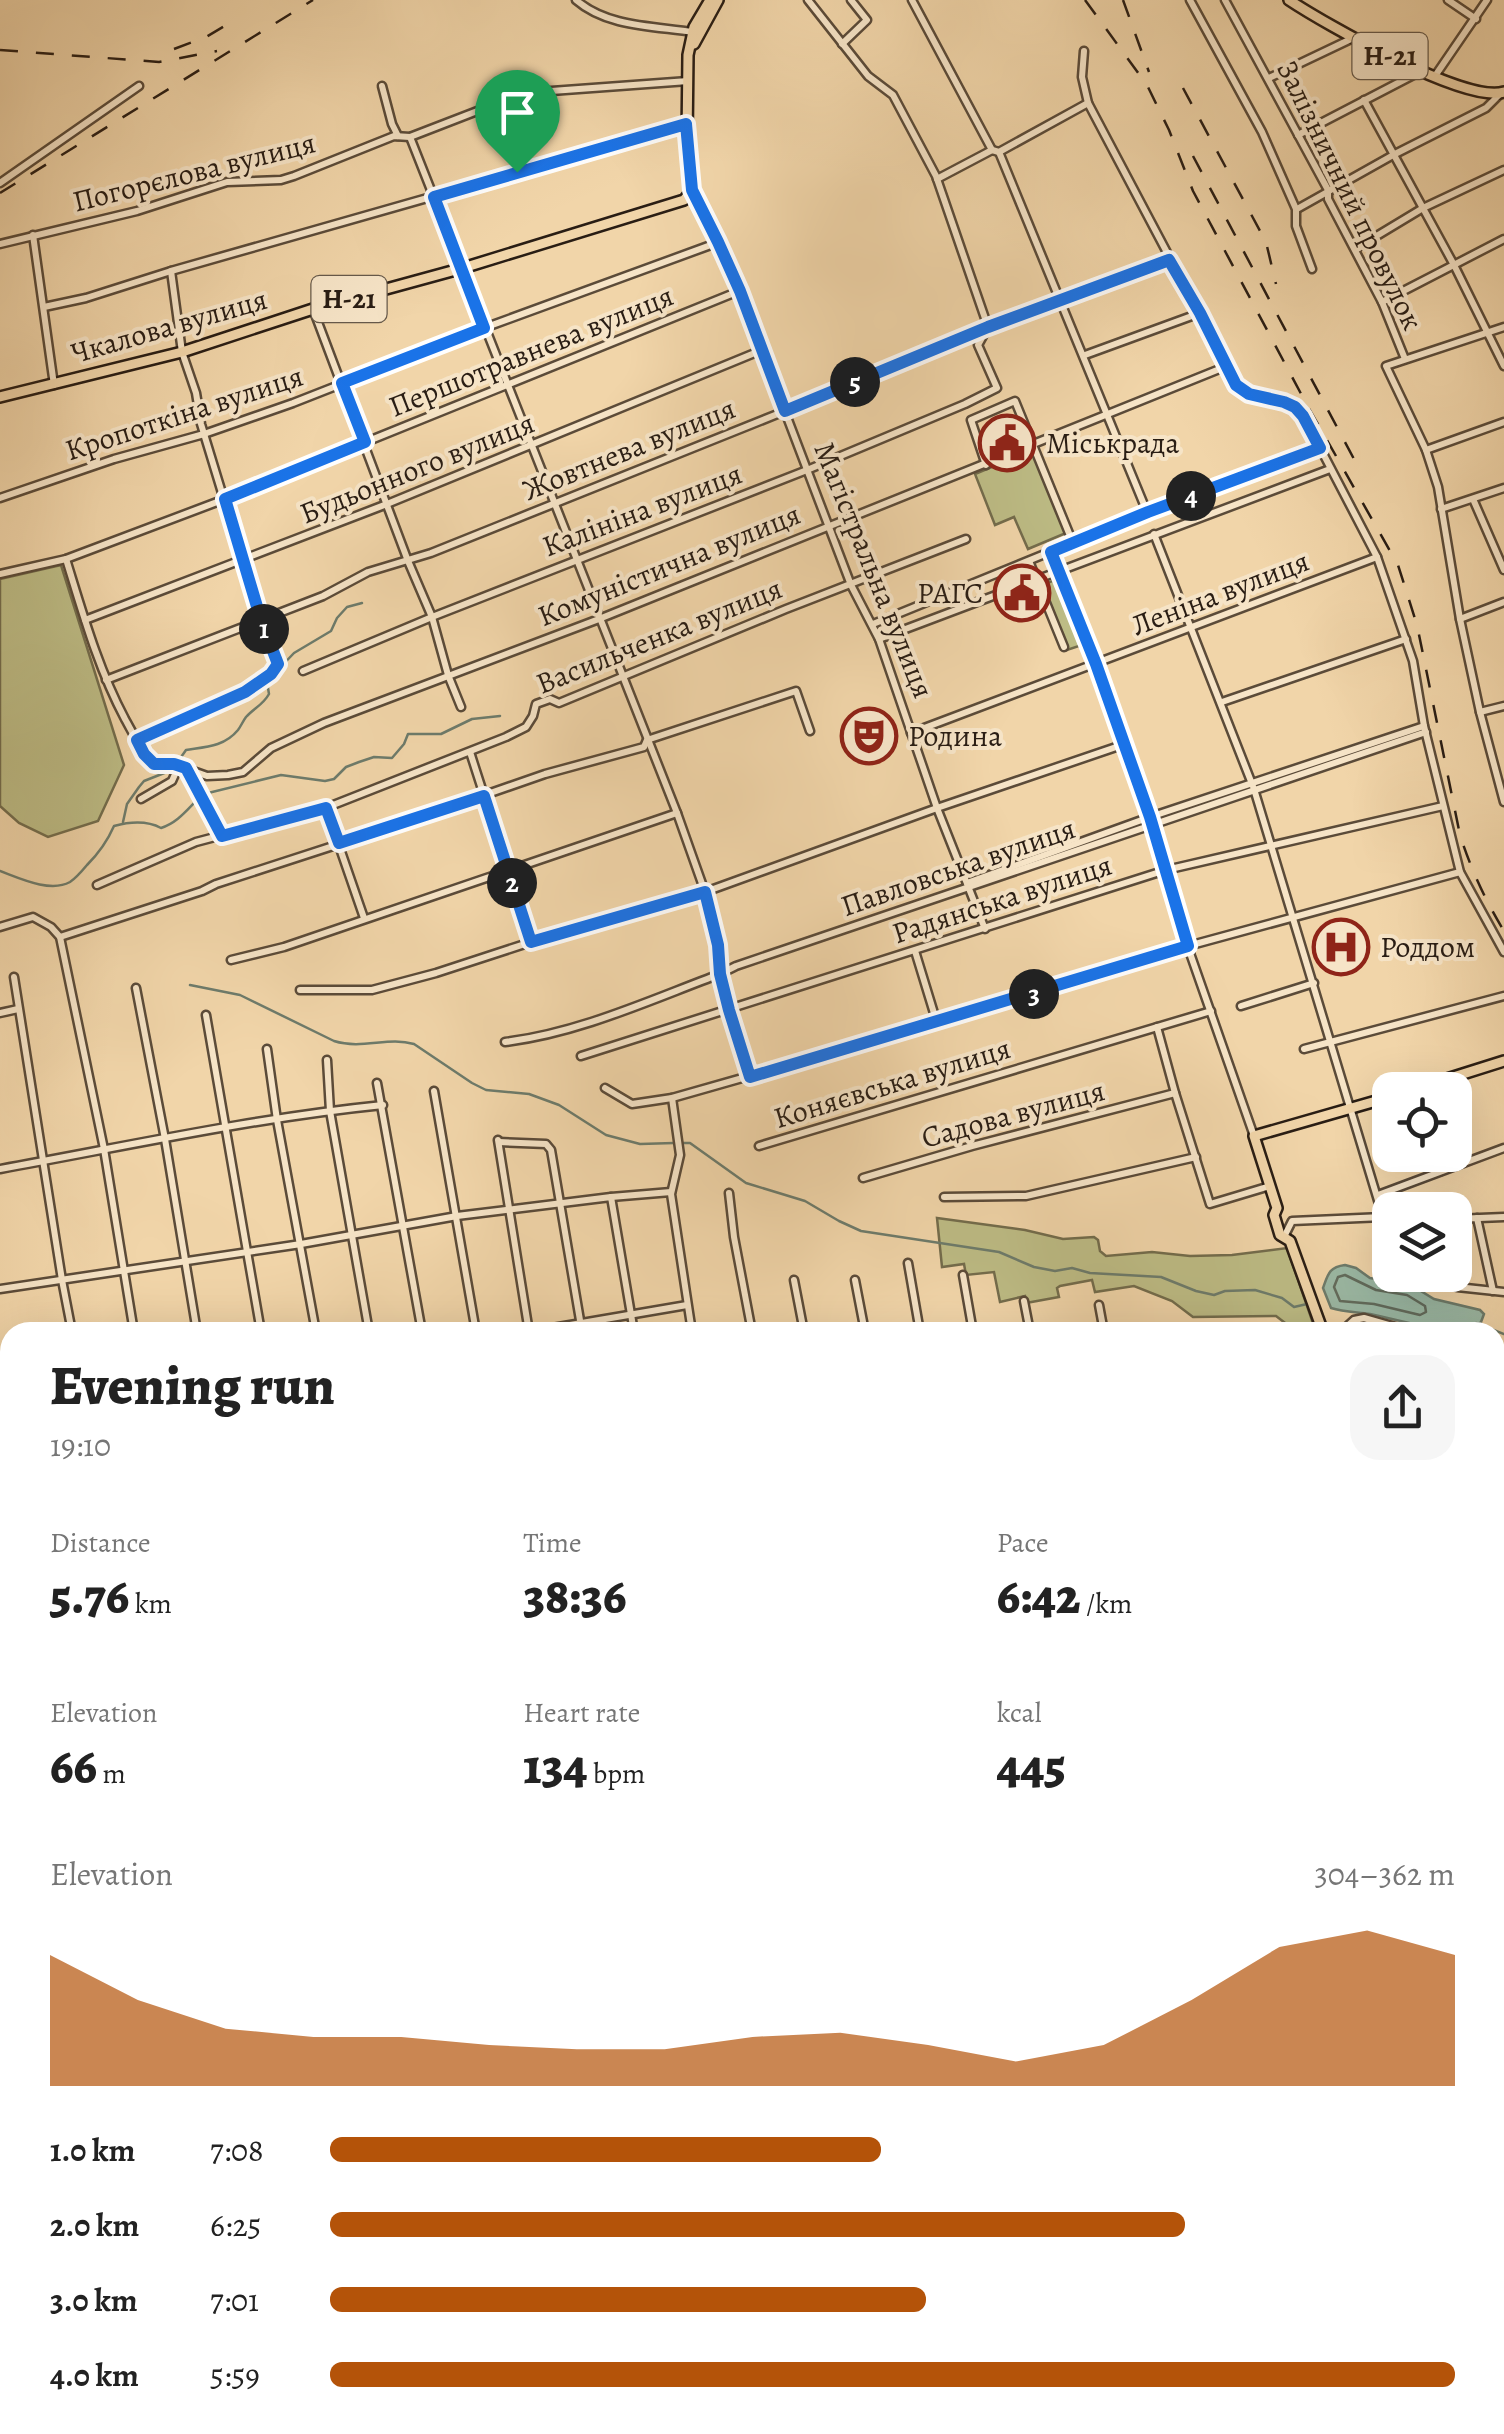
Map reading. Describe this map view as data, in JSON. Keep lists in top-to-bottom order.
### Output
{
  "streets": {
    "main road": ["Н-21", "Чкалова вулиця", "Магістральна вулиця"],
    "street": [
      "Погорєлова вулиця",
      "Залізничний провулок",
      "Першотравнева вулиця",
      "Кропоткіна вулиця",
      "Жовтнева вулиця",
      "Будьонного вулиця",
      "Калініна вулиця",
      "Комуністична вулиця",
      "Леніна вулиця",
      "Васильченка вулиця",
      "Павловська вулиця",
      "Радянська вулиця",
      "Коняєвська вулиця",
      "Садова вулиця"
    ]
  },
  "crossings": [
    ["Погорєлова вулиця", "Магістральна вулиця"],
    ["Чкалова вулиця", "Магістральна вулиця"],
    ["Першотравнева вулиця", "Магістральна вулиця"],
    ["Кропоткіна вулиця", "Магістральна вулиця"],
    ["Жовтнева вулиця", "Калініна вулиця"],
    ["Жовтнева вулиця", "Магістральна вулиця"],
    ["Будьонного вулиця", "Магістральна вулиця"],
    ["Калініна вулиця", "Магістральна вулиця"],
    ["Комуністична вулиця", "Магістральна вулиця"],
    ["Магістральна вулиця", "Леніна вулиця"],
    ["Магістральна вулиця", "Васильченка вулиця"],
    ["Магістральна вулиця", "Павловська вулиця"],
    ["Магістральна вулиця", "Радянська вулиця"]
  ],
  "places": {
    "public building": ["Міськрада", "РАГС"],
    "theatre": ["Родина"],
    "hospital": ["Роддом"]
  },
  "page": {
    "pins": [
      "5",
      "4",
      "1",
      "2",
      "3"
    ],
    "heading": ["Evening run", "19:10"],
    "stats": [
      ["Distance", "5.76 km"],
      ["Time", "38:36"],
      ["Pace", "6:42 /km"],
      ["Elevation", "66 m"],
      ["Heart rate", "134 bpm"],
      ["kcal", "445"]
    ],
    "chart": ["Elevation", "304–362 m"],
    "list": [
      {
        "name": "1.0 km",
        "note": "7:08"
      },
      {
        "name": "2.0 km",
        "note": "6:25"
      },
      {
        "name": "3.0 km",
        "note": "7:01"
      },
      {
        "name": "4.0 km",
        "note": "5:59"
      }
    ]
  }
}
